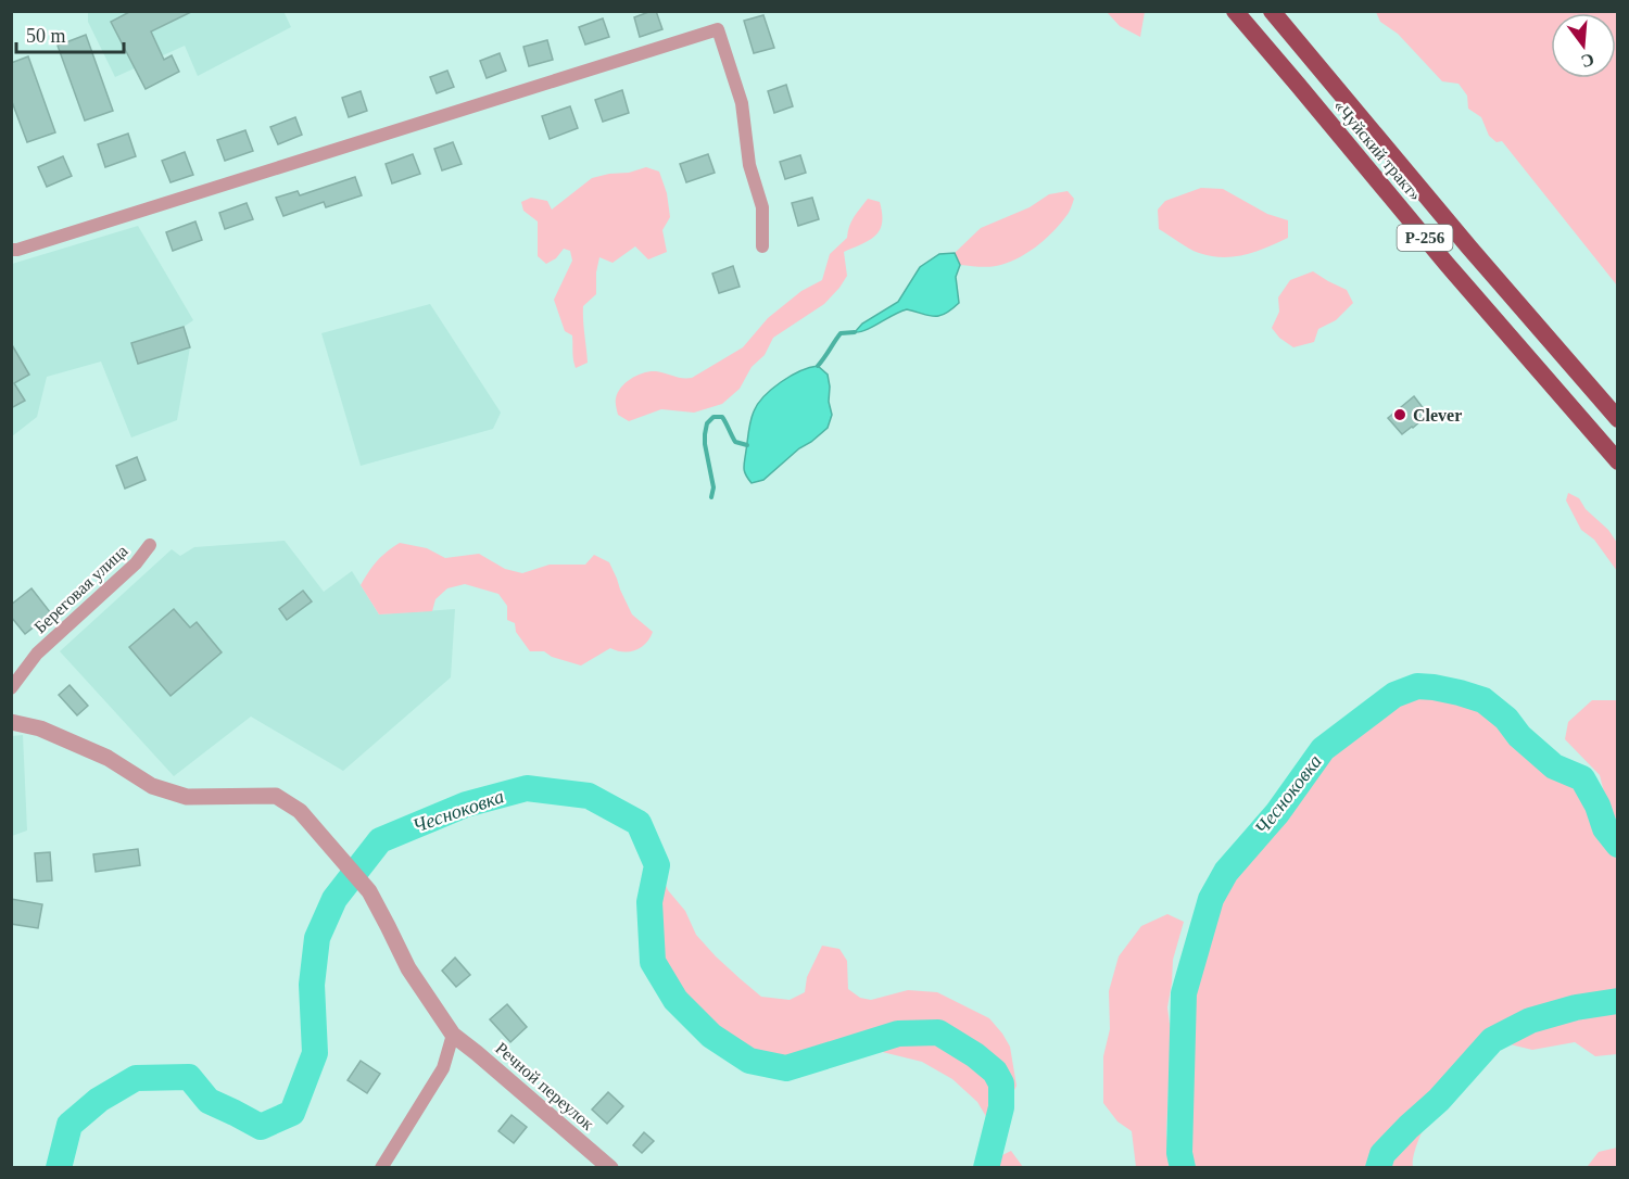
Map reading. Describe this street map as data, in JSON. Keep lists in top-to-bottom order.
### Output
{
  "streets": {
    "highway": ["«Чуйский тракт»", "Р-256"],
    "street": ["Береговая улица", "Речной переулок"]
  },
  "water": ["Чесноковка"],
  "places": ["Clever"],
  "scale_bar": "50 m",
  "north": "bottom"
}
